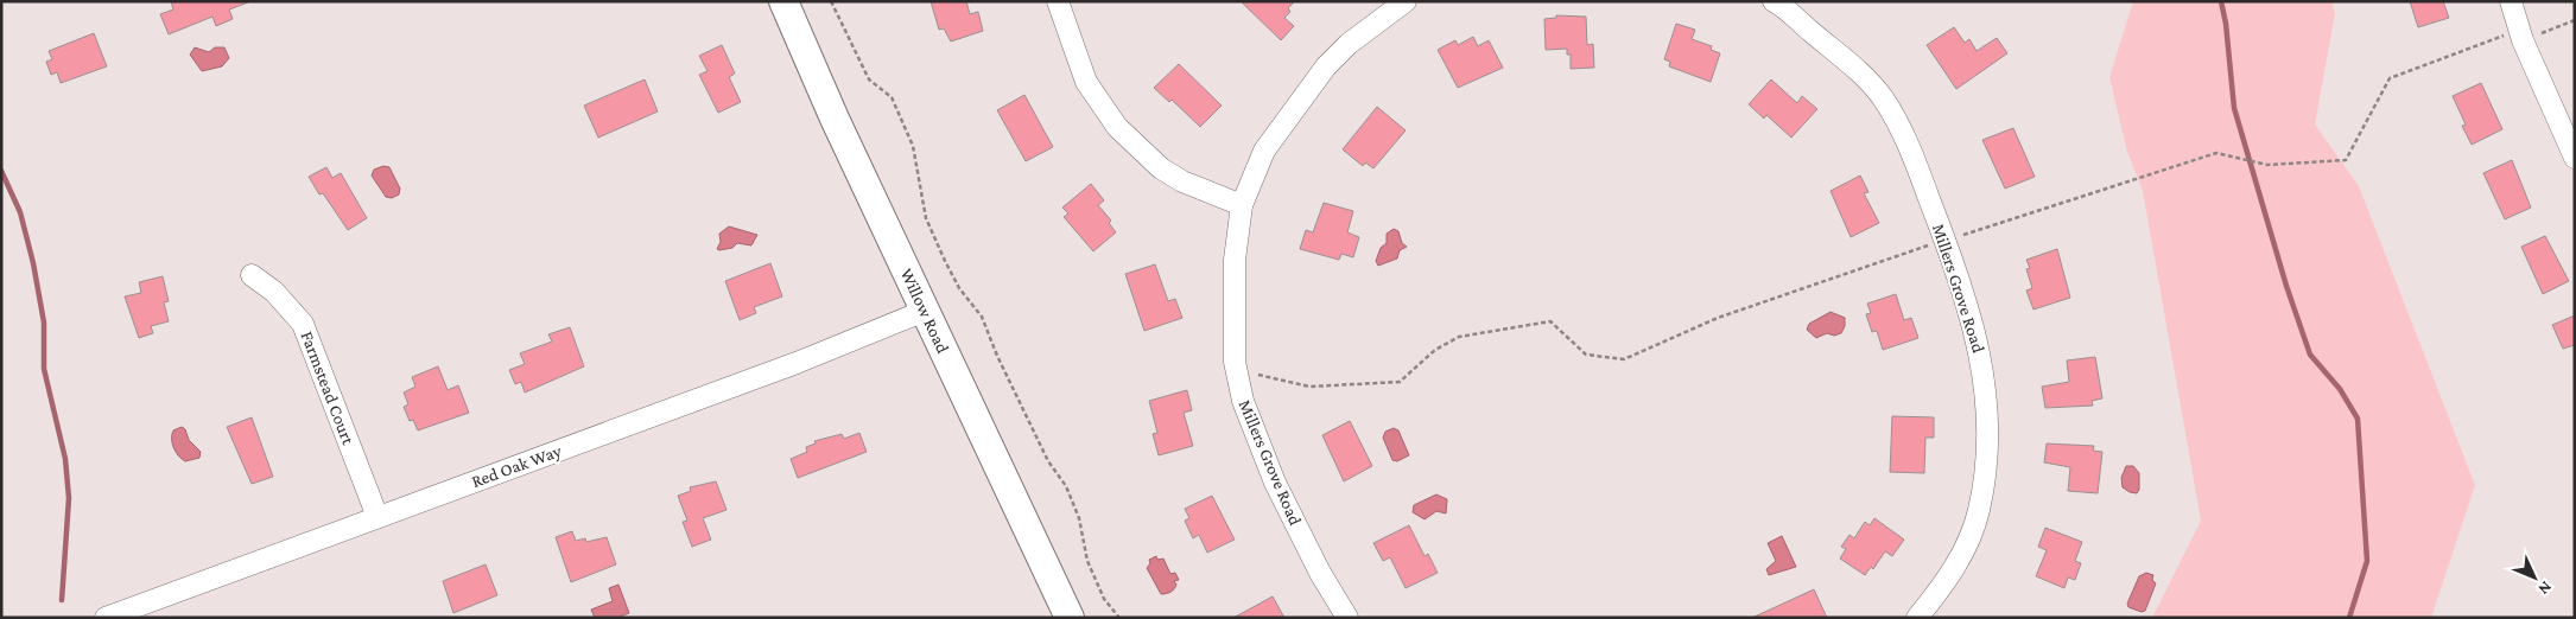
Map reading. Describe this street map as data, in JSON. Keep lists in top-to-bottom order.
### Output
{
  "streets": {
    "street": [
      "Millers Grove Road",
      "Willow Road",
      "Farmstead Court",
      "Red Oak Way"
    ]
  },
  "crossings": [
    ["Willow Road", "Red Oak Way"],
    ["Farmstead Court", "Red Oak Way"]
  ],
  "north": "bottom right"
}
